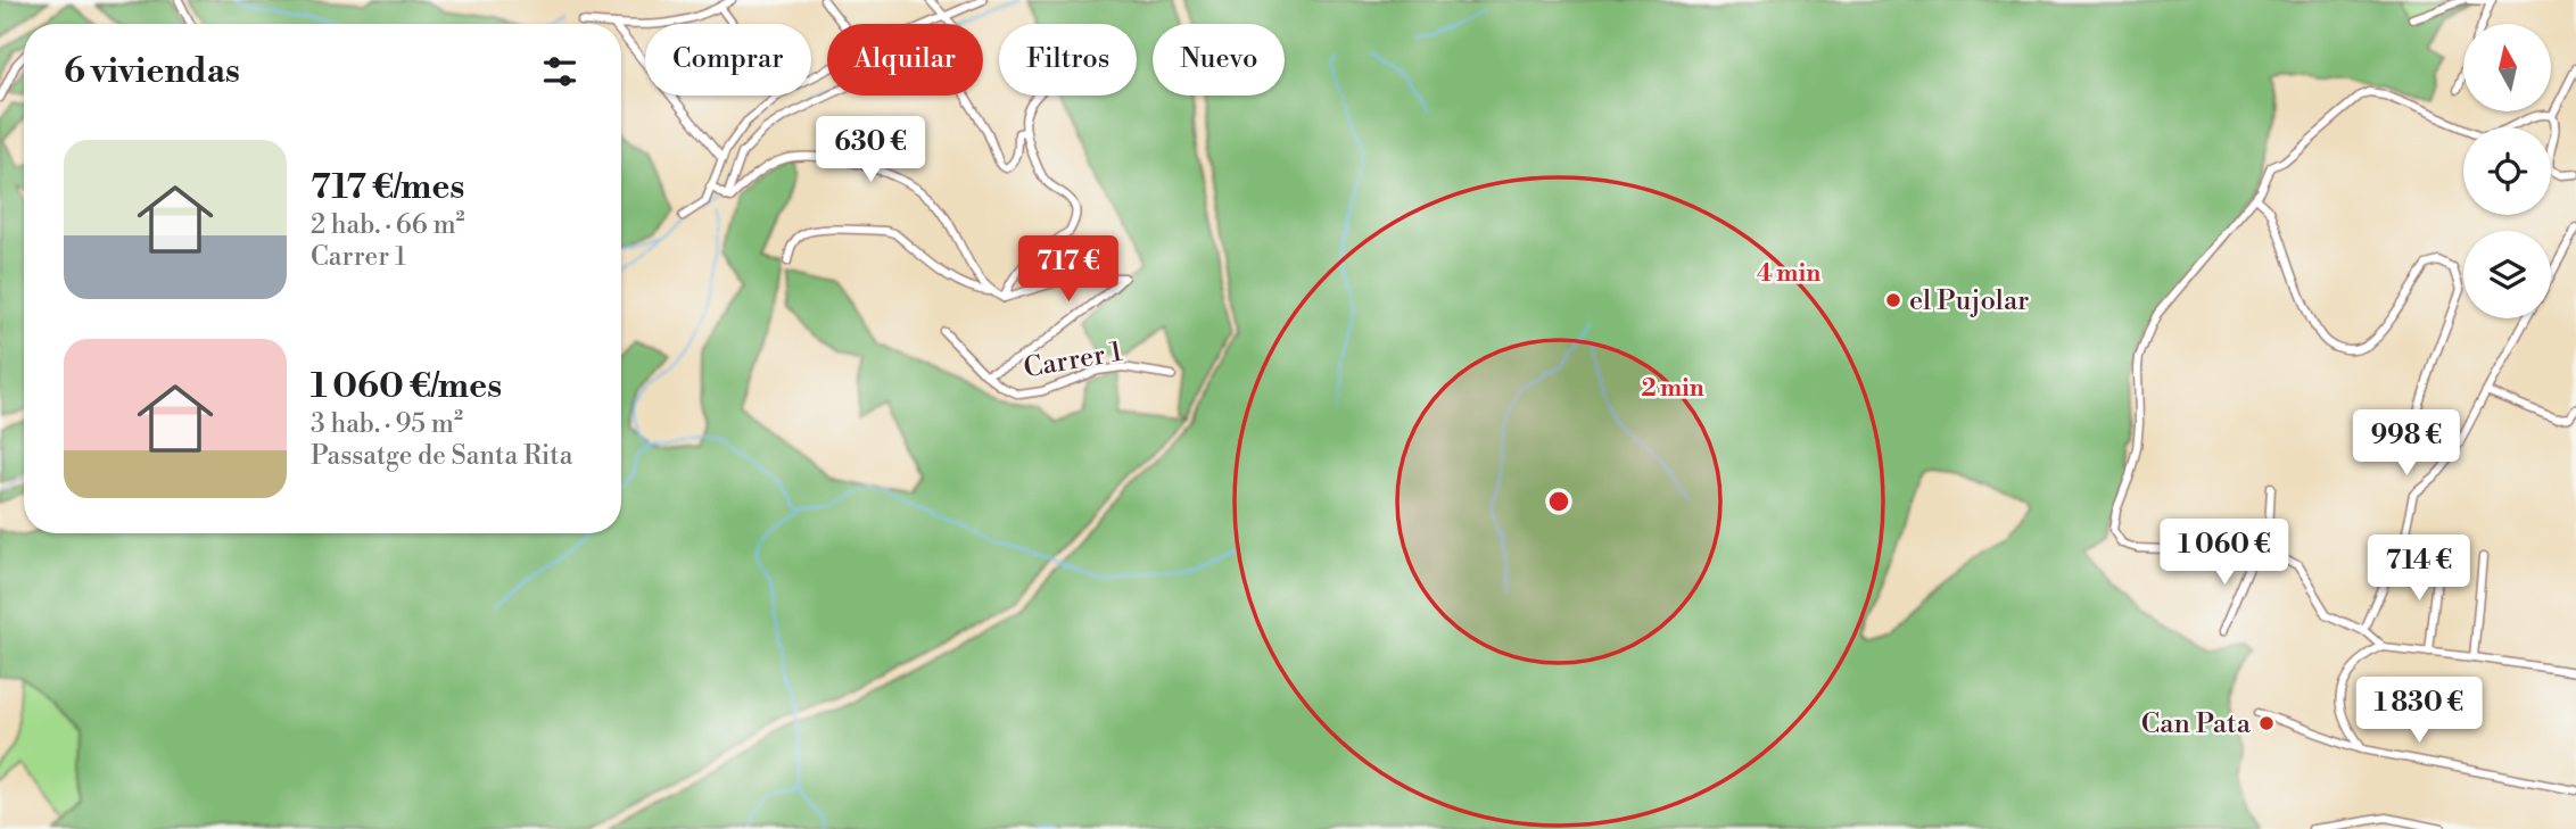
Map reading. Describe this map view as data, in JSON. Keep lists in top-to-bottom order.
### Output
{
  "streets": {
    "street": ["Carrer 1"]
  },
  "places": ["el Pujolar", "Can Pata"],
  "north": "top",
  "page": {
    "chip": [
      "Comprar",
      "Alquilar",
      "Filtros",
      "Nuevo"
    ],
    "heading": "6 viviendas",
    "price": [
      "630 €",
      "717 €",
      "998 €",
      "1 060 €",
      "714 €",
      "1 830 €"
    ],
    "list": [
      {
        "name": "717 €/mes",
        "note": "2 hab. · 66 m² · Carrer 1"
      },
      {
        "name": "1 060 €/mes",
        "note": "3 hab. · 95 m² · Passatge de Santa Rita"
      }
    ]
  },
  "rings": ["4 min", "2 min"]
}
